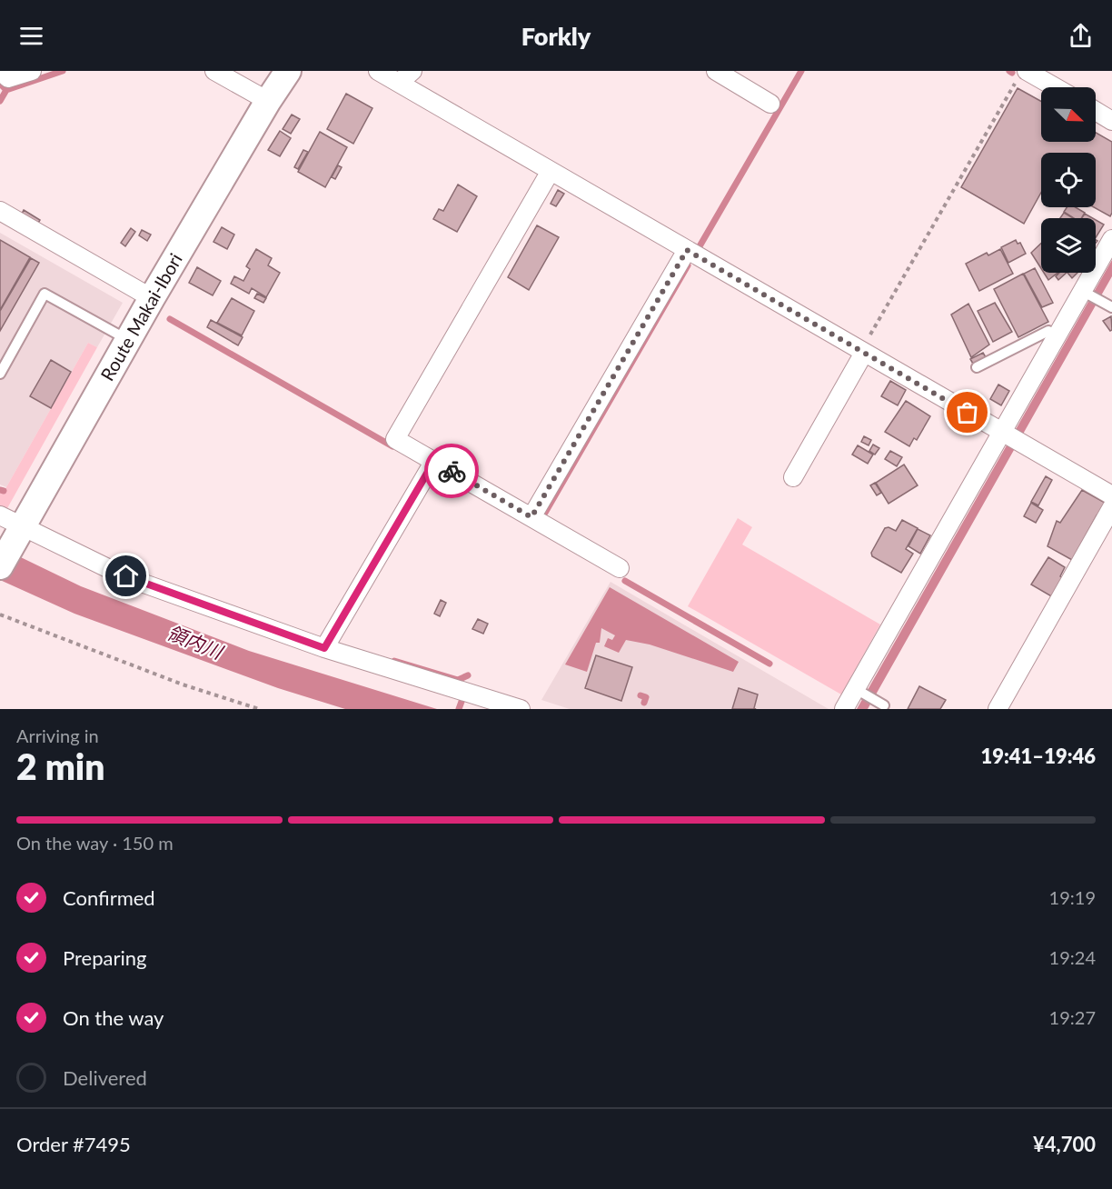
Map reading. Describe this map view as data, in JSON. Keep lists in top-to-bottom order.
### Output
{
  "streets": {
    "main road": ["Route Makai-Ibori"]
  },
  "water": ["領内川"],
  "north": "bottom right",
  "page": {
    "header": "Forkly",
    "heading": ["2 min", "Arriving in", "19:41–19:46"],
    "panel": ["Order #7495", "¥4,700"],
    "bar": "On the way · 150 m",
    "list": [
      ["Confirmed", "19:19"],
      ["Preparing", "19:24"],
      ["On the way", "19:27"],
      "Delivered"
    ]
  }
}
